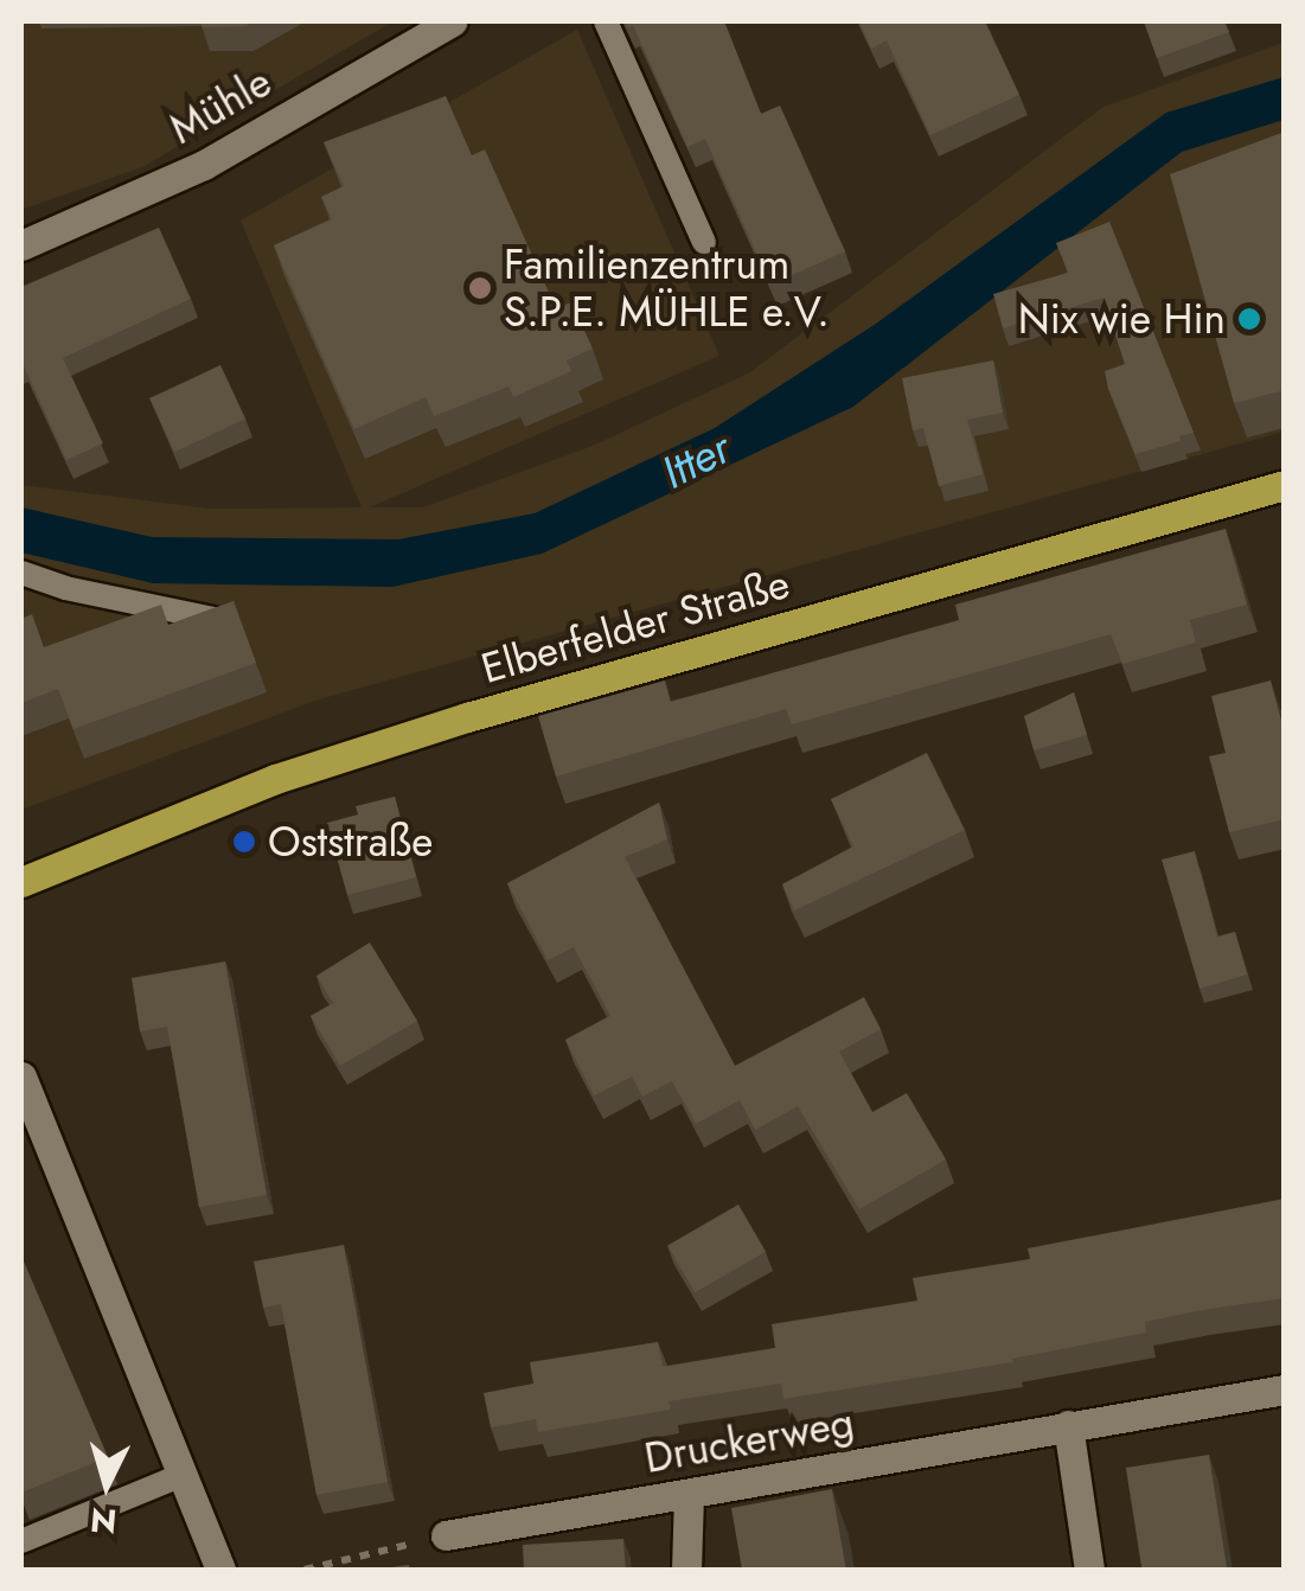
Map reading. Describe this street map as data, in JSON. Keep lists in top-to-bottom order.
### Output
{
  "streets": {
    "main road": ["Elberfelder Straße"],
    "street": ["Mühle", "Druckerweg"]
  },
  "water": ["Itter"],
  "places": ["Familienzentrum S.P.E. MÜHLE e.V.", "Nix wie Hin", "Oststraße"],
  "north": "bottom"
}
